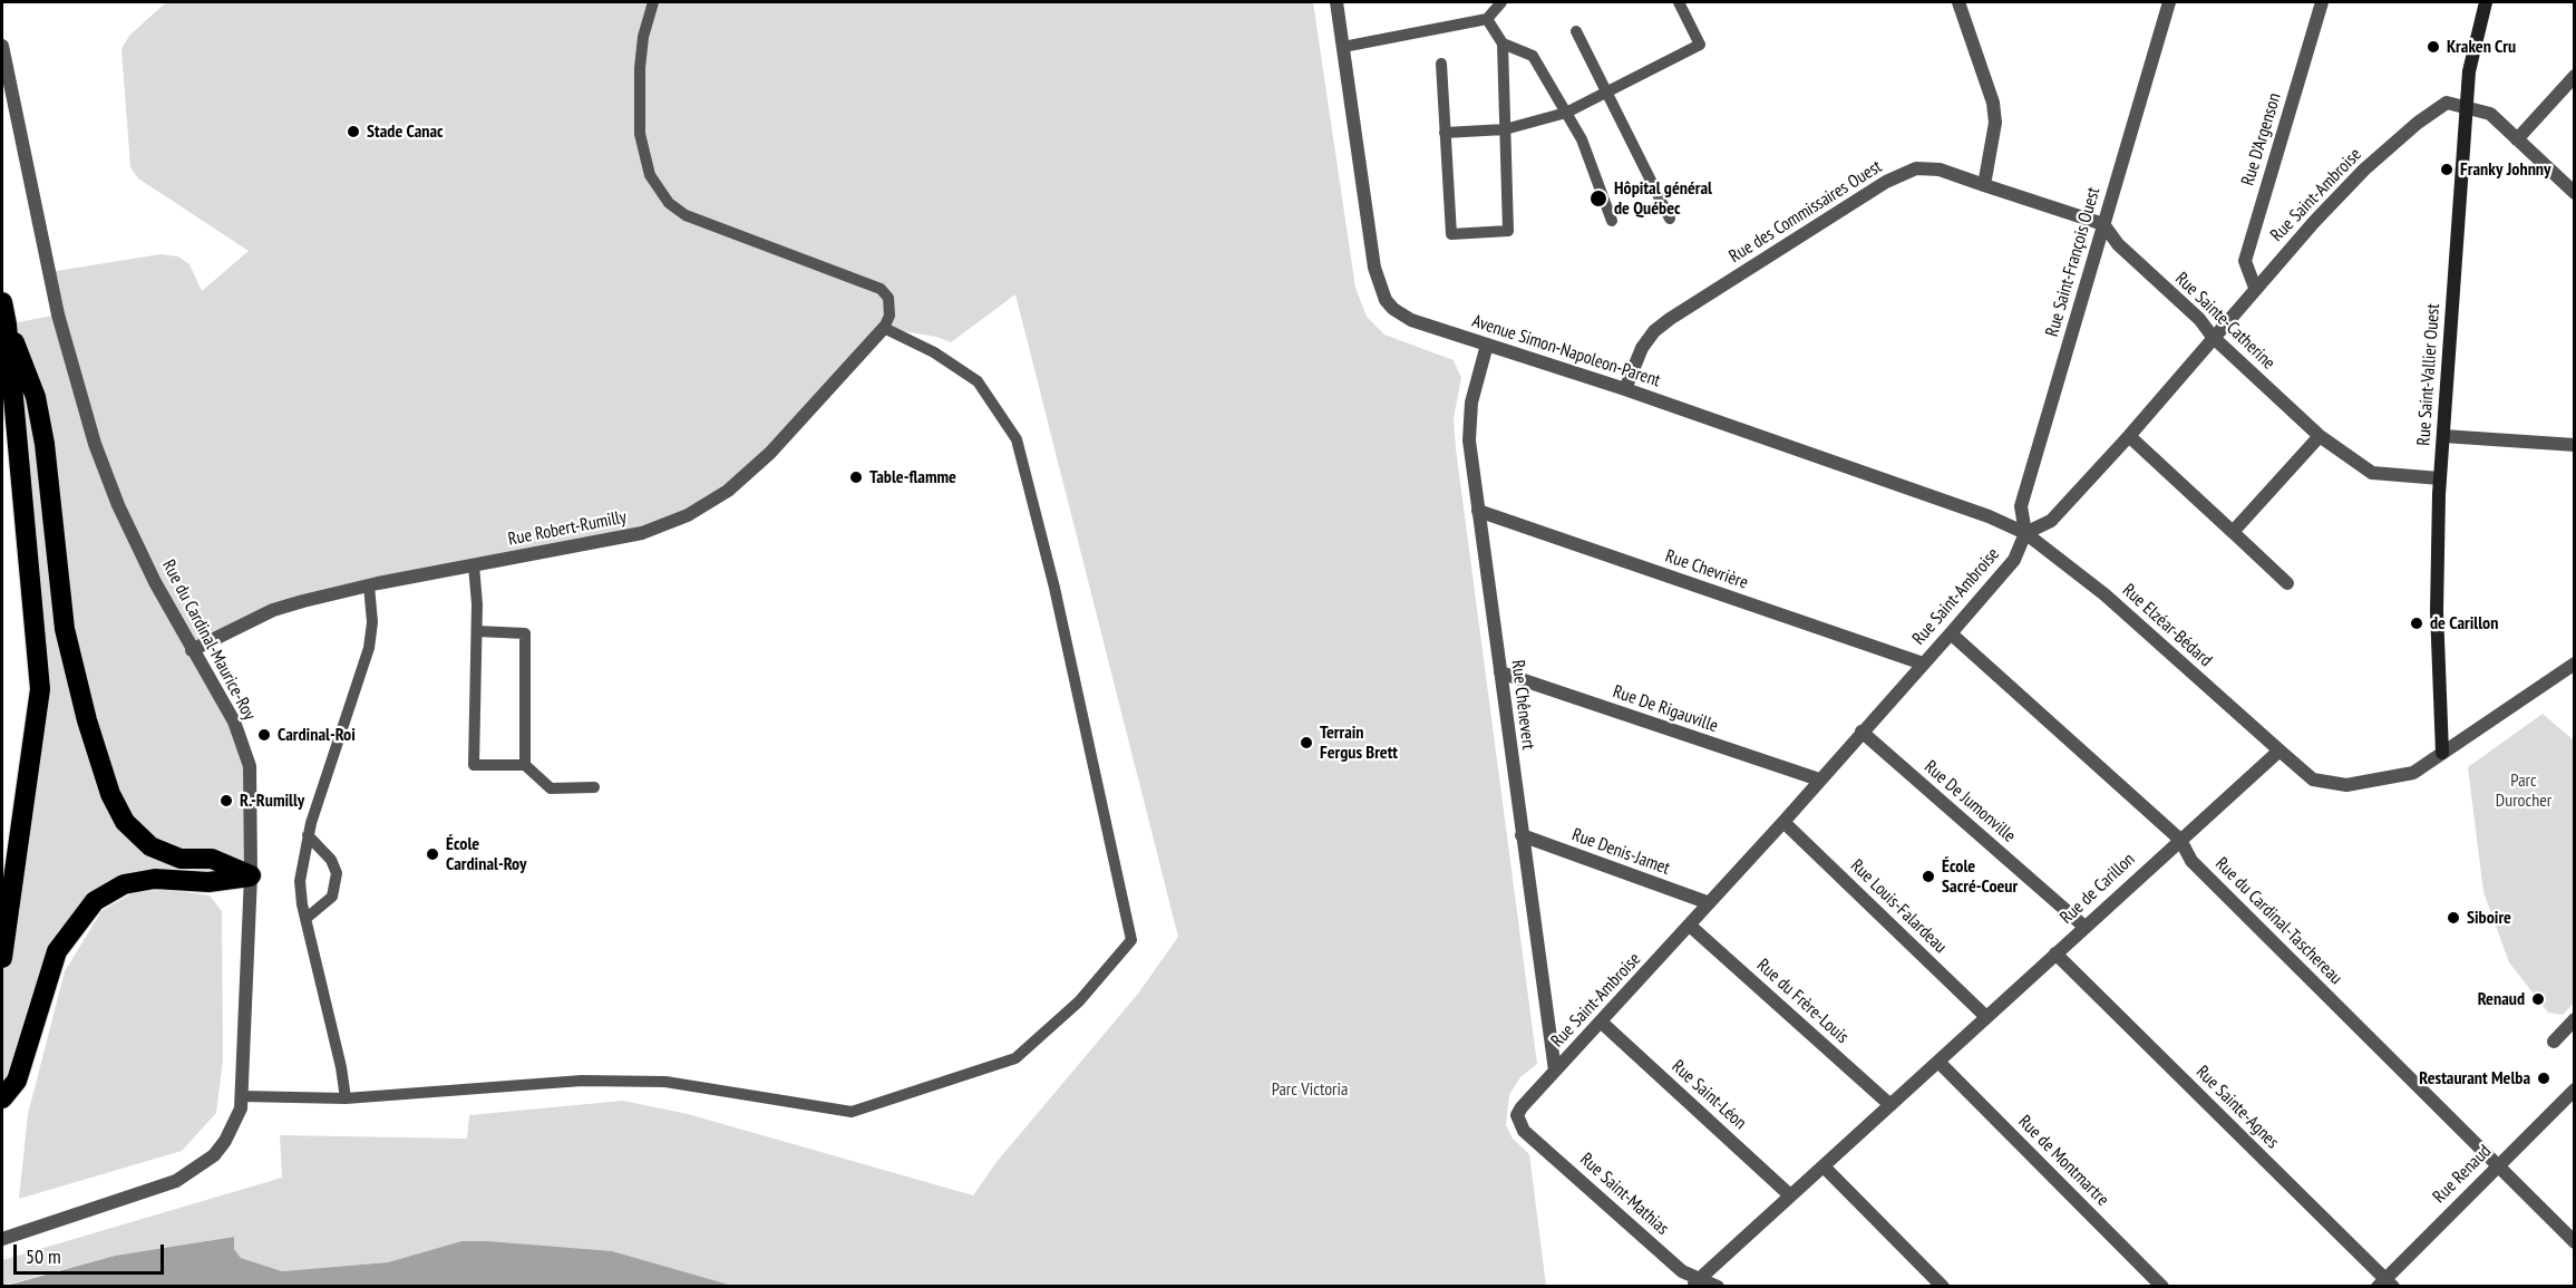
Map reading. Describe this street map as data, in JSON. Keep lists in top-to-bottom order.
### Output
{
  "streets": {
    "street": [
      "Rue D'Argenson",
      "Rue Saint-Ambroise",
      "Rue des Commissaires Ouest",
      "Rue Saint-François Ouest",
      "Rue Sainte-Catherine",
      "Avenue Simon-Napoleon-Parent",
      "Rue Saint-Vallier Ouest",
      "Rue Robert-Rumilly",
      "Rue Chevrière",
      "Rue Elzéar-Bédard",
      "Rue du Cardinal-Maurice-Roy",
      "Rue Chênevert",
      "Rue De Rigauville",
      "Rue De Jumonville",
      "Rue Denis-Jamet",
      "Rue de Carillon",
      "Rue Louis-Falardeau",
      "Rue du Cardinal-Taschereau",
      "Rue du Frère-Louis",
      "Rue Saint-Léon",
      "Rue Sainte-Agnes",
      "Rue de Montmartre",
      "Rue Renaud",
      "Rue Saint-Mathias"
    ]
  },
  "crossings": [
    ["Rue D'Argenson", "Rue Saint-Ambroise"],
    ["Rue Saint-Ambroise", "Rue Saint-François Ouest"],
    ["Rue Saint-Ambroise", "Rue Sainte-Catherine"],
    ["Rue Saint-Ambroise", "Avenue Simon-Napoleon-Parent"],
    ["Rue Saint-Ambroise", "Rue Saint-Vallier Ouest"],
    ["Rue Saint-Ambroise", "Rue Chevrière"],
    ["Rue Saint-Ambroise", "Rue Elzéar-Bédard"],
    ["Rue Saint-Ambroise", "Rue Chênevert"],
    ["Rue Saint-Ambroise", "Rue De Rigauville"],
    ["Rue Saint-Ambroise", "Rue De Jumonville"],
    ["Rue Saint-Ambroise", "Rue Denis-Jamet"],
    ["Rue Saint-Ambroise", "Rue Louis-Falardeau"],
    ["Rue Saint-Ambroise", "Rue du Cardinal-Taschereau"],
    ["Rue Saint-Ambroise", "Rue du Frère-Louis"],
    ["Rue Saint-Ambroise", "Rue Saint-Léon"],
    ["Rue Saint-Ambroise", "Rue Saint-Mathias"],
    ["Rue des Commissaires Ouest", "Avenue Simon-Napoleon-Parent"],
    ["Rue Saint-François Ouest", "Rue Sainte-Catherine"],
    ["Rue Saint-François Ouest", "Avenue Simon-Napoleon-Parent"],
    ["Rue Saint-François Ouest", "Rue Elzéar-Bédard"],
    ["Rue Sainte-Catherine", "Rue Saint-Vallier Ouest"],
    ["Avenue Simon-Napoleon-Parent", "Rue Elzéar-Bédard"],
    ["Avenue Simon-Napoleon-Parent", "Rue Chênevert"],
    ["Rue Robert-Rumilly", "Rue du Cardinal-Maurice-Roy"],
    ["Rue Chevrière", "Rue Chênevert"],
    ["Rue Elzéar-Bédard", "Rue de Carillon"],
    ["Rue Chênevert", "Rue De Rigauville"],
    ["Rue Chênevert", "Rue Denis-Jamet"],
    ["Rue De Jumonville", "Rue de Carillon"],
    ["Rue de Carillon", "Rue Louis-Falardeau"],
    ["Rue de Carillon", "Rue du Cardinal-Taschereau"],
    ["Rue de Carillon", "Rue du Frère-Louis"],
    ["Rue de Carillon", "Rue Saint-Léon"],
    ["Rue de Carillon", "Rue Sainte-Agnes"],
    ["Rue de Carillon", "Rue de Montmartre"],
    ["Rue de Carillon", "Rue Saint-Mathias"],
    ["Rue du Cardinal-Taschereau", "Rue Renaud"],
    ["Rue Sainte-Agnes", "Rue Renaud"]
  ],
  "parks": ["Parc Durocher", "Parc Victoria"],
  "places": [
    "Kraken Cru",
    "Stade Canac",
    "Franky Johnny",
    "Hôpital général de Québec",
    "Table-flamme",
    "de Carillon",
    "Cardinal-Roi",
    "Terrain Fergus Brett",
    "R.-Rumilly",
    "École Cardinal-Roy",
    "École Sacré-Coeur",
    "Siboire",
    "Renaud",
    "Restaurant Melba"
  ],
  "scale_bar": "50 m"
}
